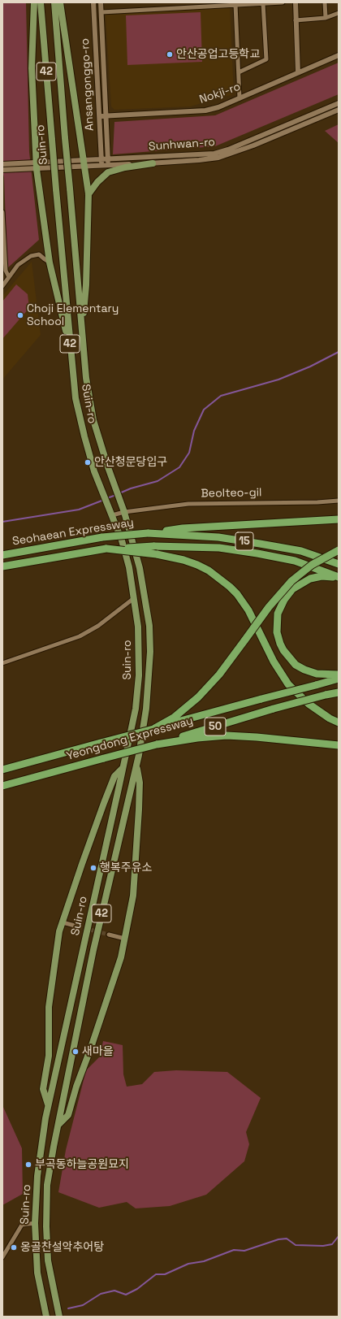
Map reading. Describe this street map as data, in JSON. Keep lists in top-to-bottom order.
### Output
{
  "streets": {
    "highway": [
      "Seohaean Expressway",
      "15",
      "50",
      "Yeongdong Expressway"
    ],
    "main road": ["42", "Suin-ro"],
    "street": [
      "Ansangonggo-ro",
      "Nokji-ro",
      "Sunhwan-ro",
      "Beolteo-gil"
    ]
  },
  "crossings": [
    ["Ansangonggo-ro", "Nokji-ro"],
    ["Ansangonggo-ro", "Sunhwan-ro"],
    ["Suin-ro", "Beolteo-gil"]
  ],
  "places": [
    "안산공업고등학교",
    "Choji Elementary School",
    "안산청문당입구",
    "행복주유소",
    "새마을",
    "부곡동하늘공원묘지",
    "옹골찬설악추어탕"
  ]
}
